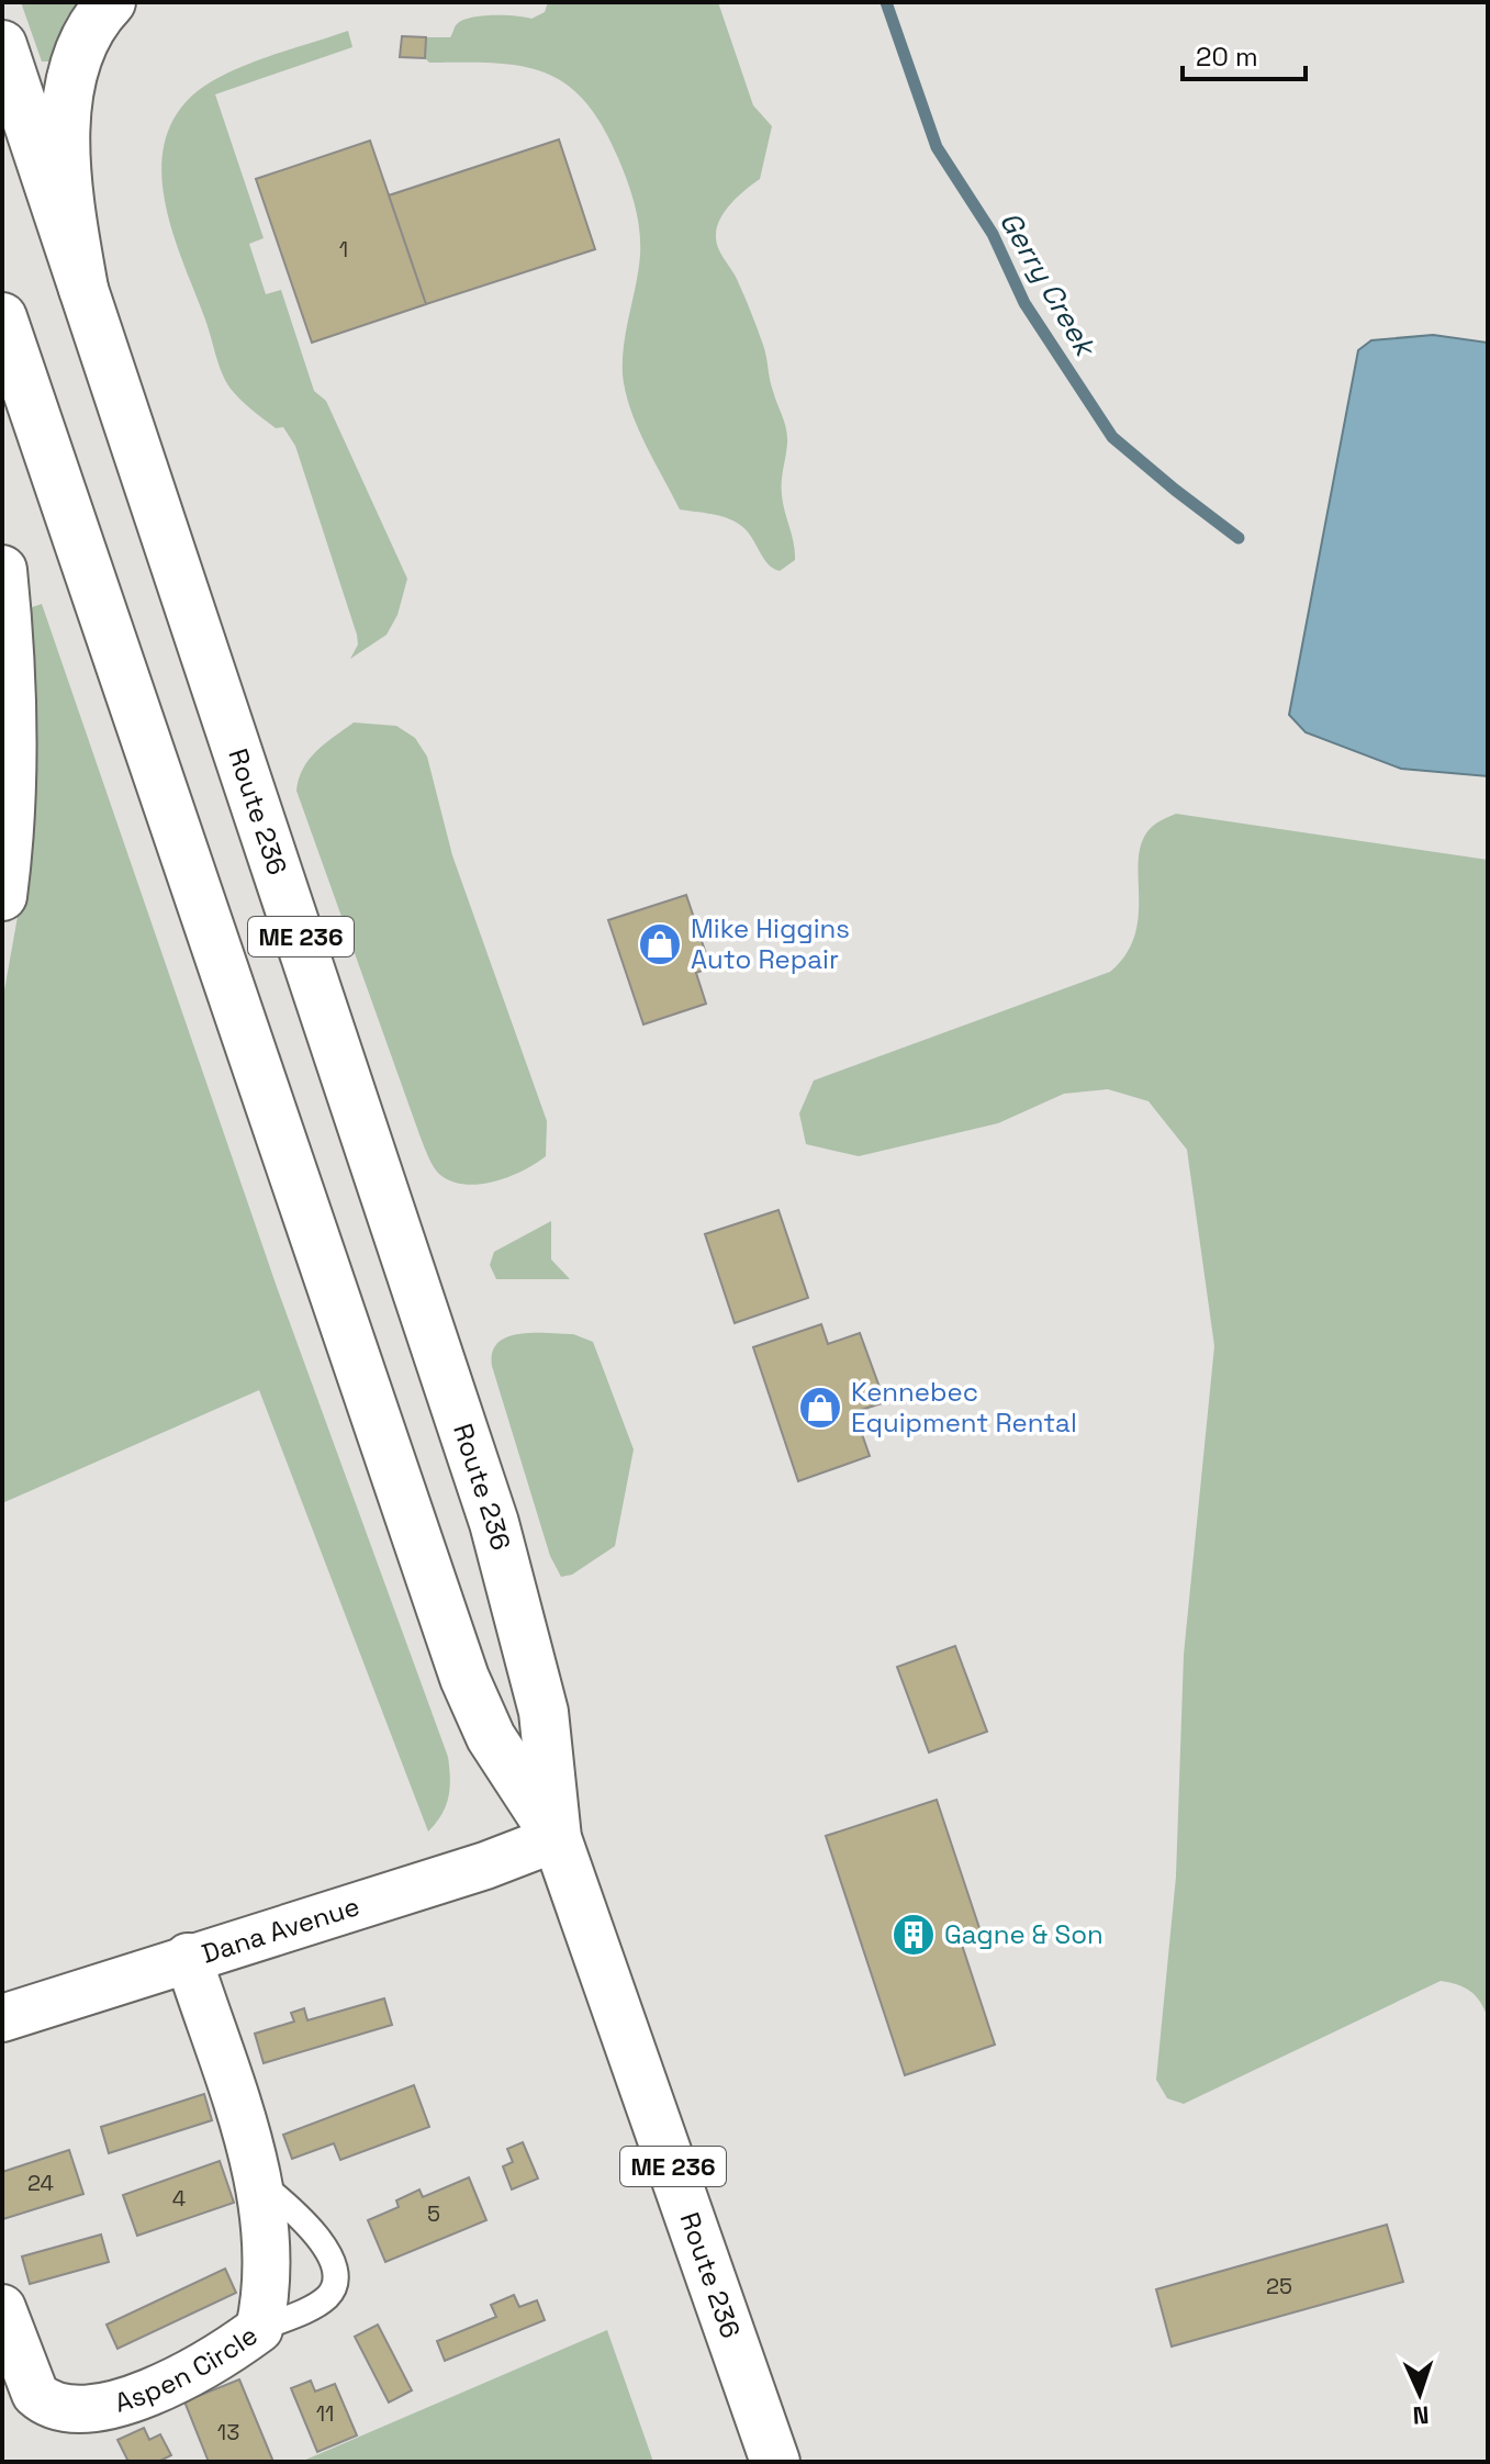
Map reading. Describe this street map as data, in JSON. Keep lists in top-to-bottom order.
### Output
{
  "streets": {
    "main road": ["Route 236", "ME 236"],
    "street": ["Dana Avenue", "Aspen Circle"]
  },
  "crossings": [
    ["Route 236", "Dana Avenue"],
    ["Dana Avenue", "Aspen Circle"]
  ],
  "water": ["Gerry Creek"],
  "places": {
    "shop": ["Mike Higgins Auto Repair", "Kennebec Equipment Rental"],
    "building": ["Gagne & Son"]
  },
  "house_numbers": [
    "1",
    "24",
    "4",
    "5",
    "25",
    "11",
    "13"
  ],
  "scale_bar": "20 m",
  "north": "bottom"
}
